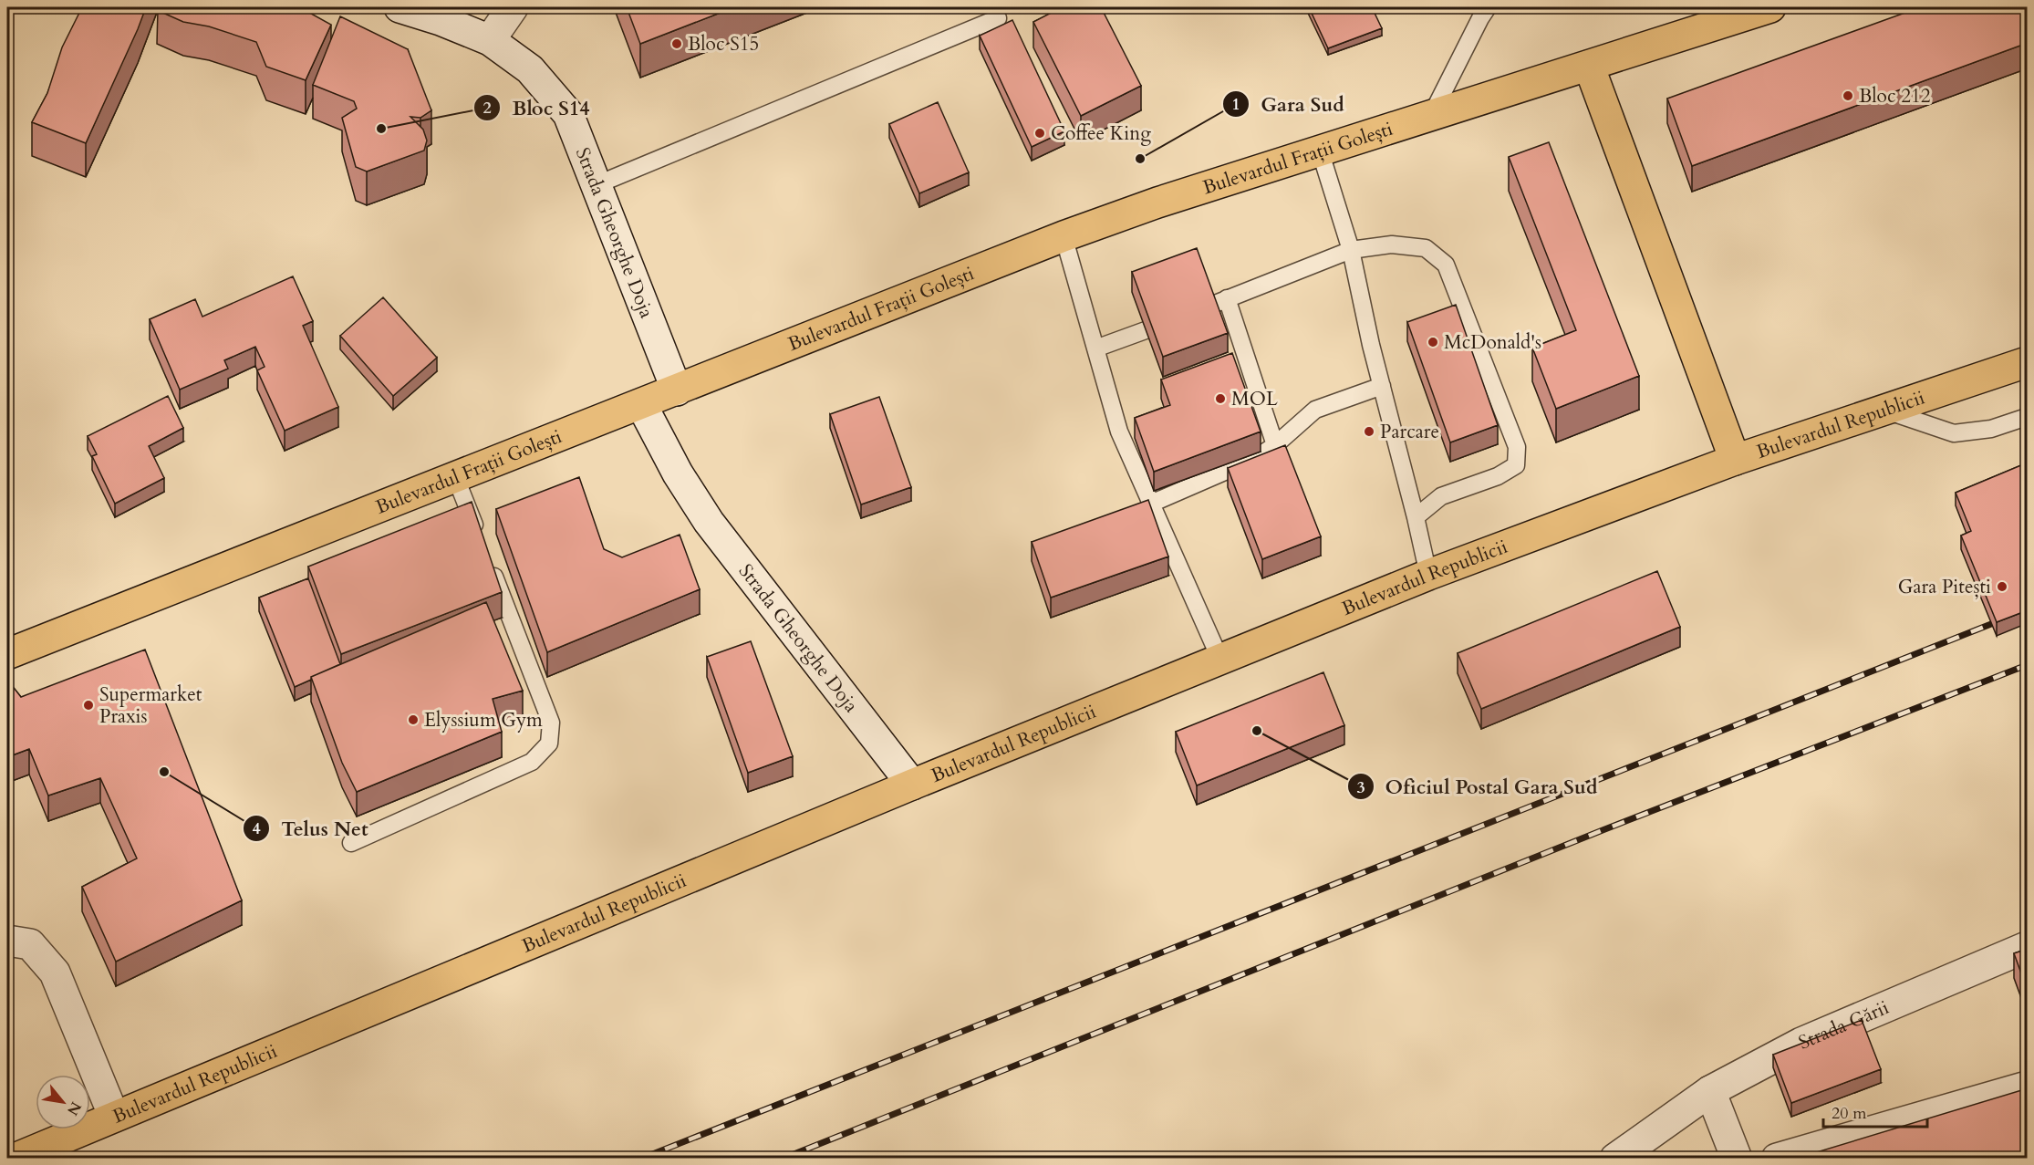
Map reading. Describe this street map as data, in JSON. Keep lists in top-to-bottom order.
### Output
{
  "streets": {
    "main road": ["Bulevardul Frații Golești", "Bulevardul Republicii"],
    "street": ["Strada Gheorghe Doja", "Strada Gării"]
  },
  "crossings": [
    ["Bulevardul Frații Golești", "Strada Gheorghe Doja"],
    ["Strada Gheorghe Doja", "Bulevardul Republicii"]
  ],
  "places": [
    "Bloc S15",
    "Bloc 212",
    "Bloc S14",
    "Coffee King",
    "Gara Sud",
    "McDonald's",
    "MOL",
    "Parcare",
    "Gara Pitești",
    "Supermarket Praxis",
    "Elyssium Gym",
    "Oficiul Postal Gara Sud",
    "Telus Net"
  ],
  "scale_bar": "20 m",
  "north": "bottom right"
}
